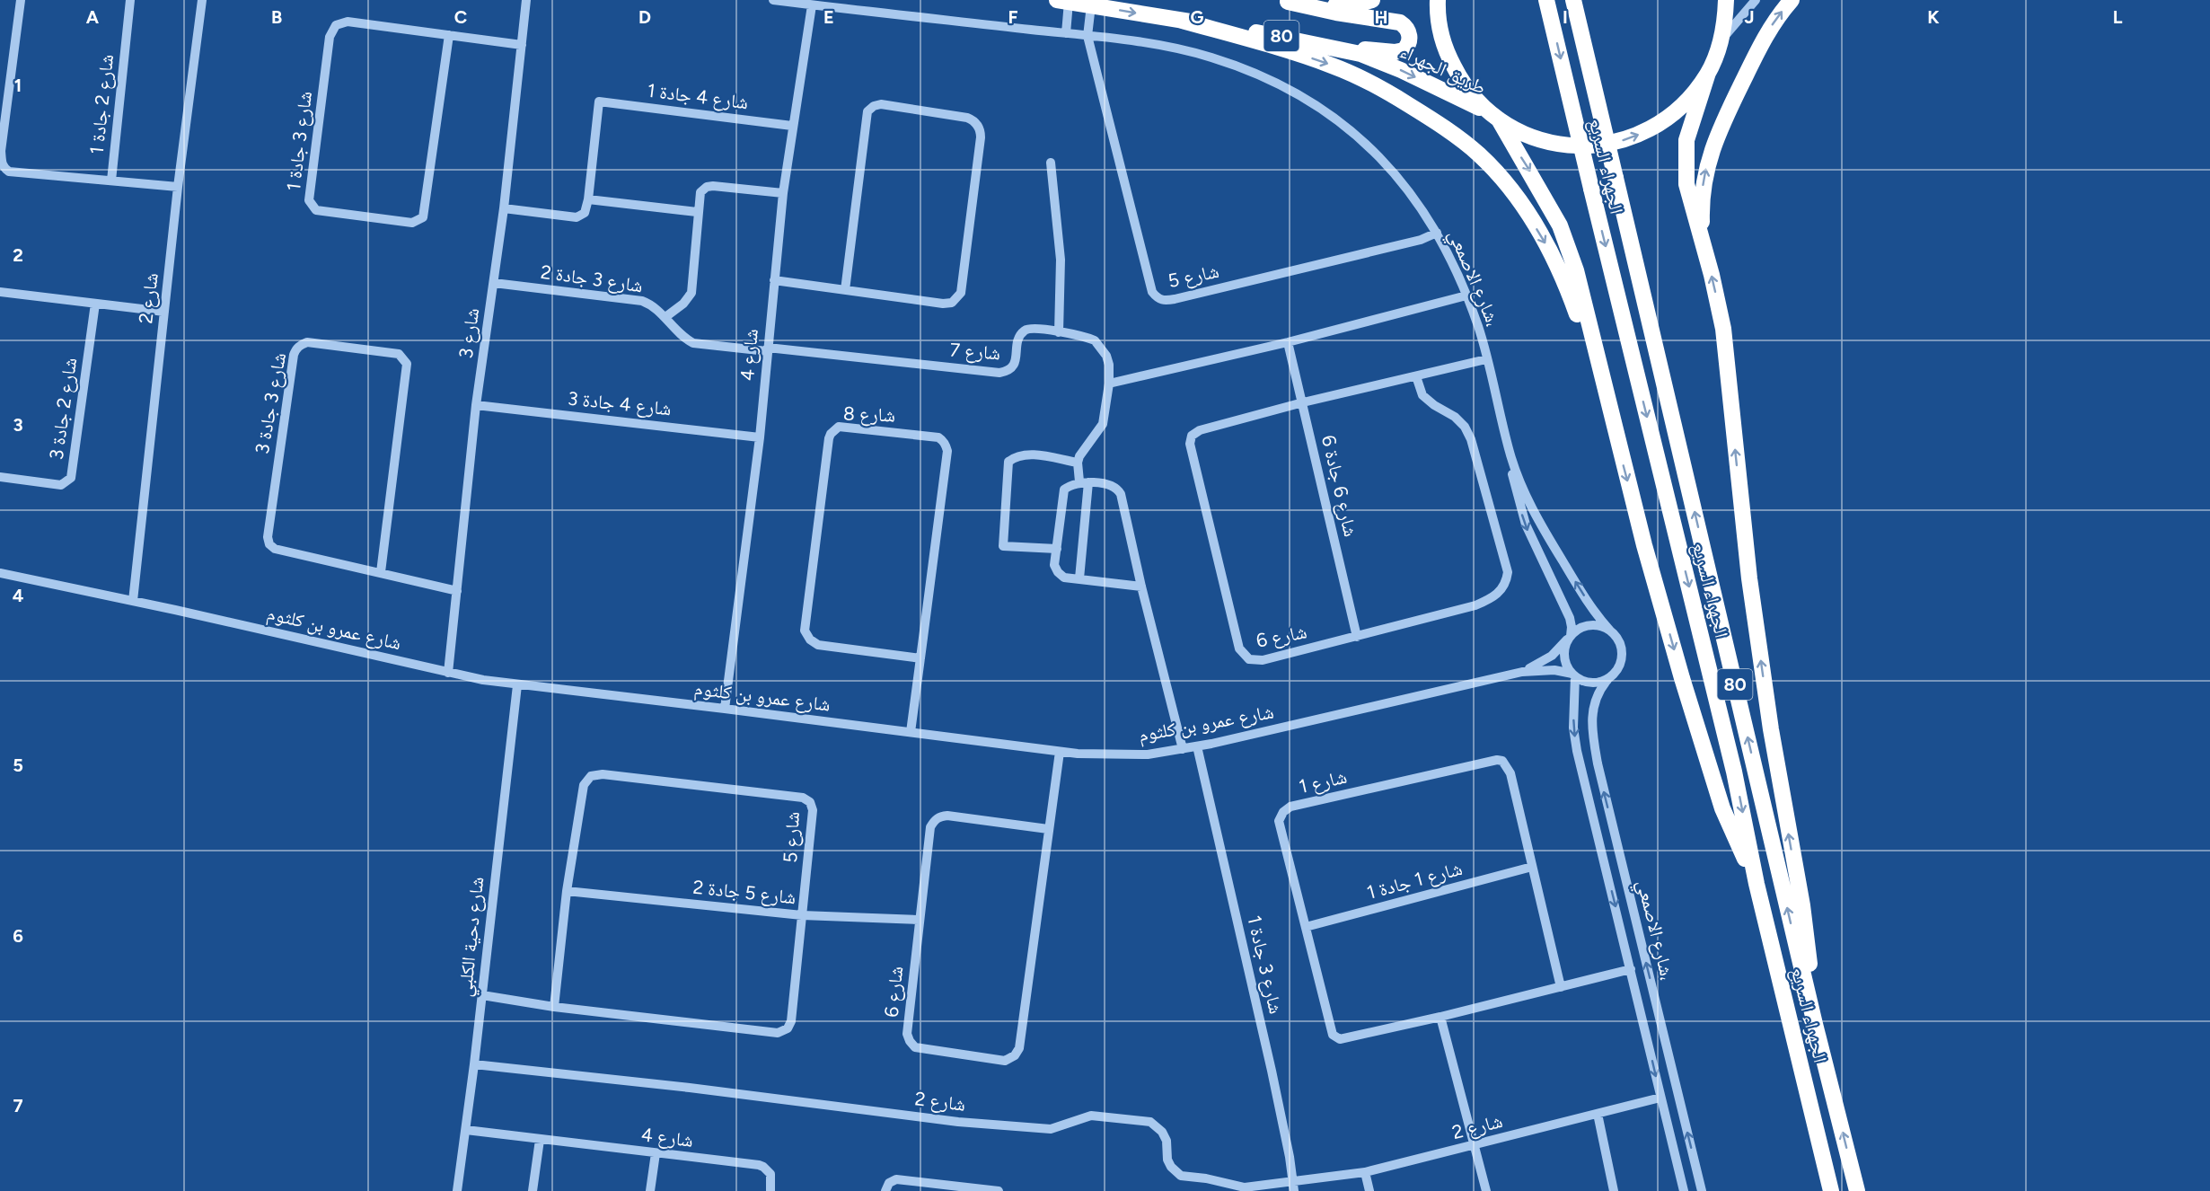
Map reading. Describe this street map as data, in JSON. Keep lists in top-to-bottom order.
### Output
{
  "streets": {
    "highway": ["80", "طريق الجهراء", "الجهراء السريع"],
    "street": [
      "شارع 4 جادة 1",
      "شارع 2 جادة 1",
      "شارع 3 جادة 1",
      "شارع 5",
      "شارع الاصمعي،",
      "شارع 3 جادة 2",
      "شارع 2",
      "شارع 3",
      "شارع 7",
      "شارع 4",
      "شارع 3 جادة 3",
      "شارع 4 جادة 3",
      "شارع 2 جادة 3",
      "شارع 8",
      "شارع 6 جادة 6",
      "شارع عمرو بن كلثوم",
      "شارع 6",
      "شارع 1",
      "شارع 1 جادة 1",
      "شارع 5 جادة 2",
      "شارع دحية الكلبي"
    ]
  },
  "crossings": [
    ["80", "طريق الجهراء"],
    ["طريق الجهراء", "شارع الاصمعي،"],
    ["شارع 4 جادة 1", "شارع 4"],
    ["شارع 2 جادة 1", "شارع 2"],
    ["شارع 3 جادة 1", "شارع 2"],
    ["شارع 3 جادة 1", "شارع 3"],
    ["شارع 3 جادة 1", "شارع عمرو بن كلثوم"],
    ["شارع 5", "شارع الاصمعي،"],
    ["شارع 5", "شارع 5 جادة 2"],
    ["شارع 5", "شارع دحية الكلبي"],
    ["شارع الاصمعي،", "شارع 2"],
    ["شارع الاصمعي،", "شارع 4"],
    ["شارع الاصمعي،", "شارع عمرو بن كلثوم"],
    ["شارع الاصمعي،", "شارع 6"],
    ["شارع الاصمعي،", "شارع 1"],
    ["شارع 3 جادة 2", "شارع 3"],
    ["شارع 3 جادة 2", "شارع 7"],
    ["شارع 3 جادة 2", "شارع 4"],
    ["شارع 2", "شارع عمرو بن كلثوم"],
    ["شارع 2", "شارع دحية الكلبي"],
    ["شارع 3", "شارع 3 جادة 3"],
    ["شارع 3", "شارع 4 جادة 3"],
    ["شارع 3", "شارع عمرو بن كلثوم"],
    ["شارع 7", "شارع 4"],
    ["شارع 4", "شارع 4 جادة 3"],
    ["شارع 4", "شارع عمرو بن كلثوم"],
    ["شارع 4", "شارع دحية الكلبي"],
    ["شارع 8", "شارع عمرو بن كلثوم"],
    ["شارع 6 جادة 6", "شارع 6"],
    ["شارع عمرو بن كلثوم", "شارع 6"],
    ["شارع عمرو بن كلثوم", "شارع دحية الكلبي"],
    ["شارع 6", "شارع 5 جادة 2"],
    ["شارع 1", "شارع 1 جادة 1"]
  ],
  "one_way": ["طريق الجهراء"],
  "grid": {
    "columns": [
      "A",
      "B",
      "C",
      "D",
      "E",
      "F",
      "G",
      "H",
      "I",
      "J",
      "K",
      "L"
    ],
    "rows": [
      "1",
      "2",
      "3",
      "4",
      "5",
      "6",
      "7"
    ]
  }
}
